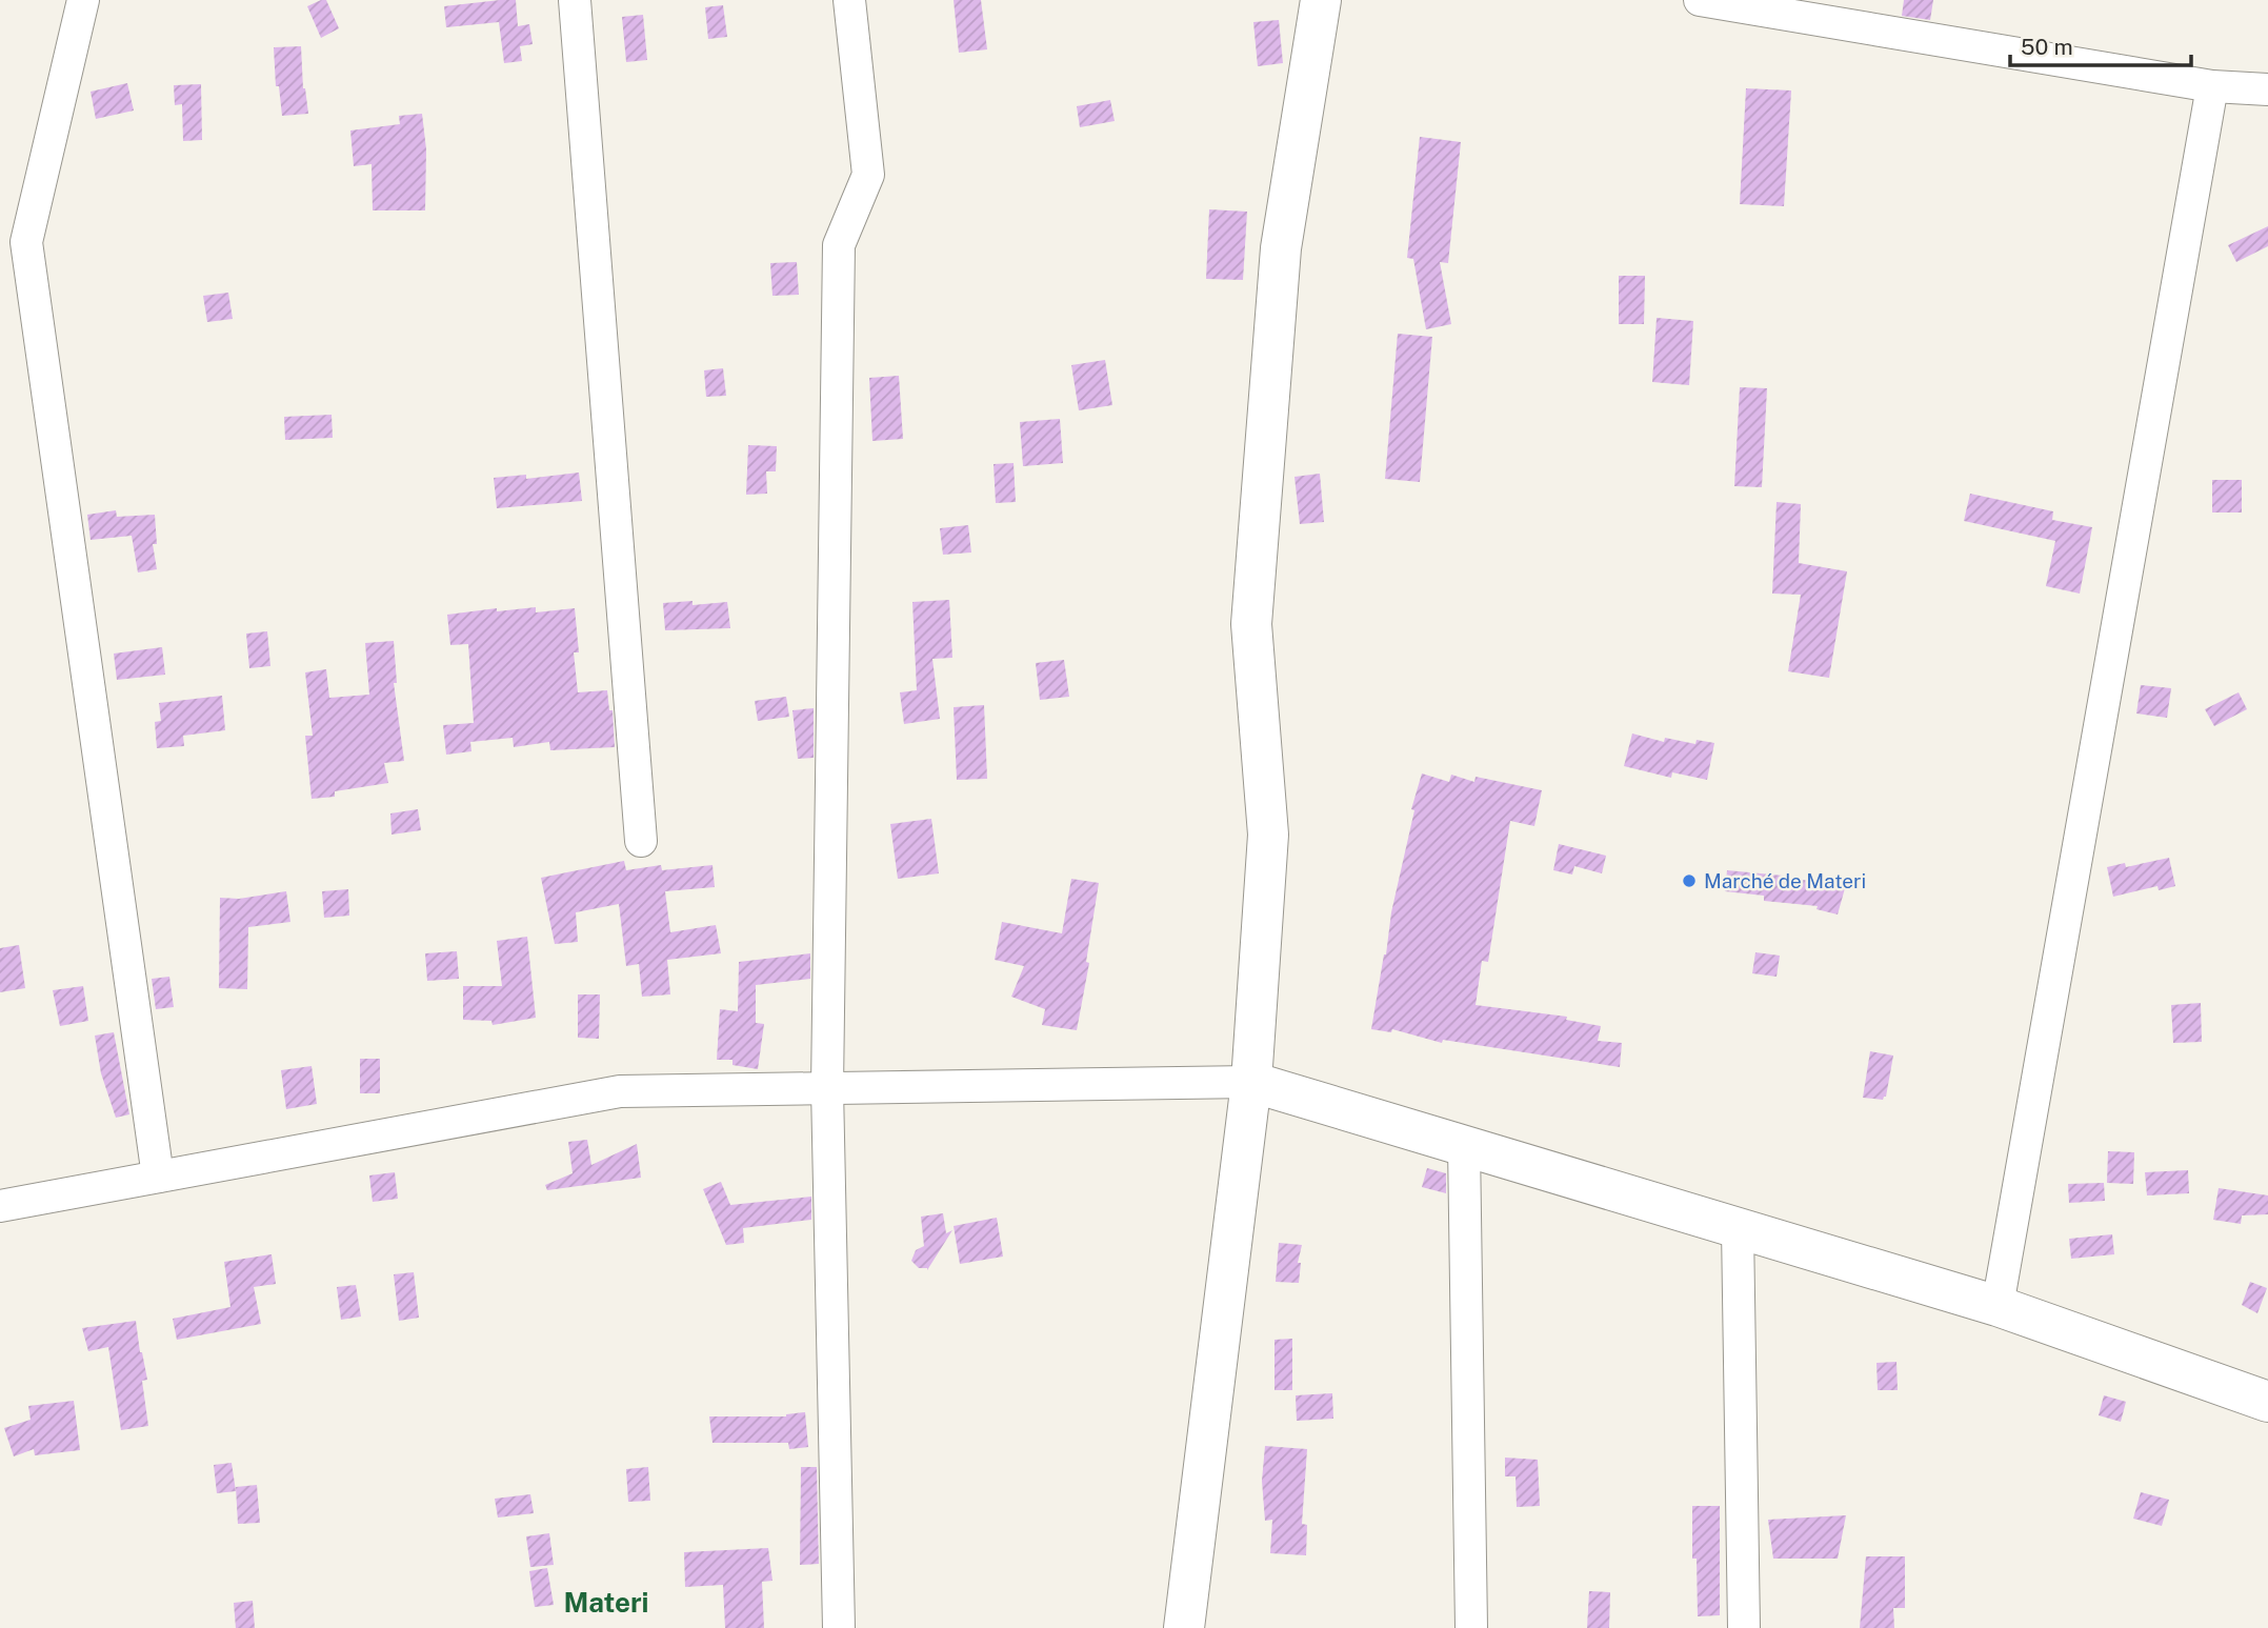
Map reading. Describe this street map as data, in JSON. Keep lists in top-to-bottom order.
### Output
{
  "districts": ["Materi"],
  "places": ["Marché de Materi"],
  "scale_bar": "50 m"
}
